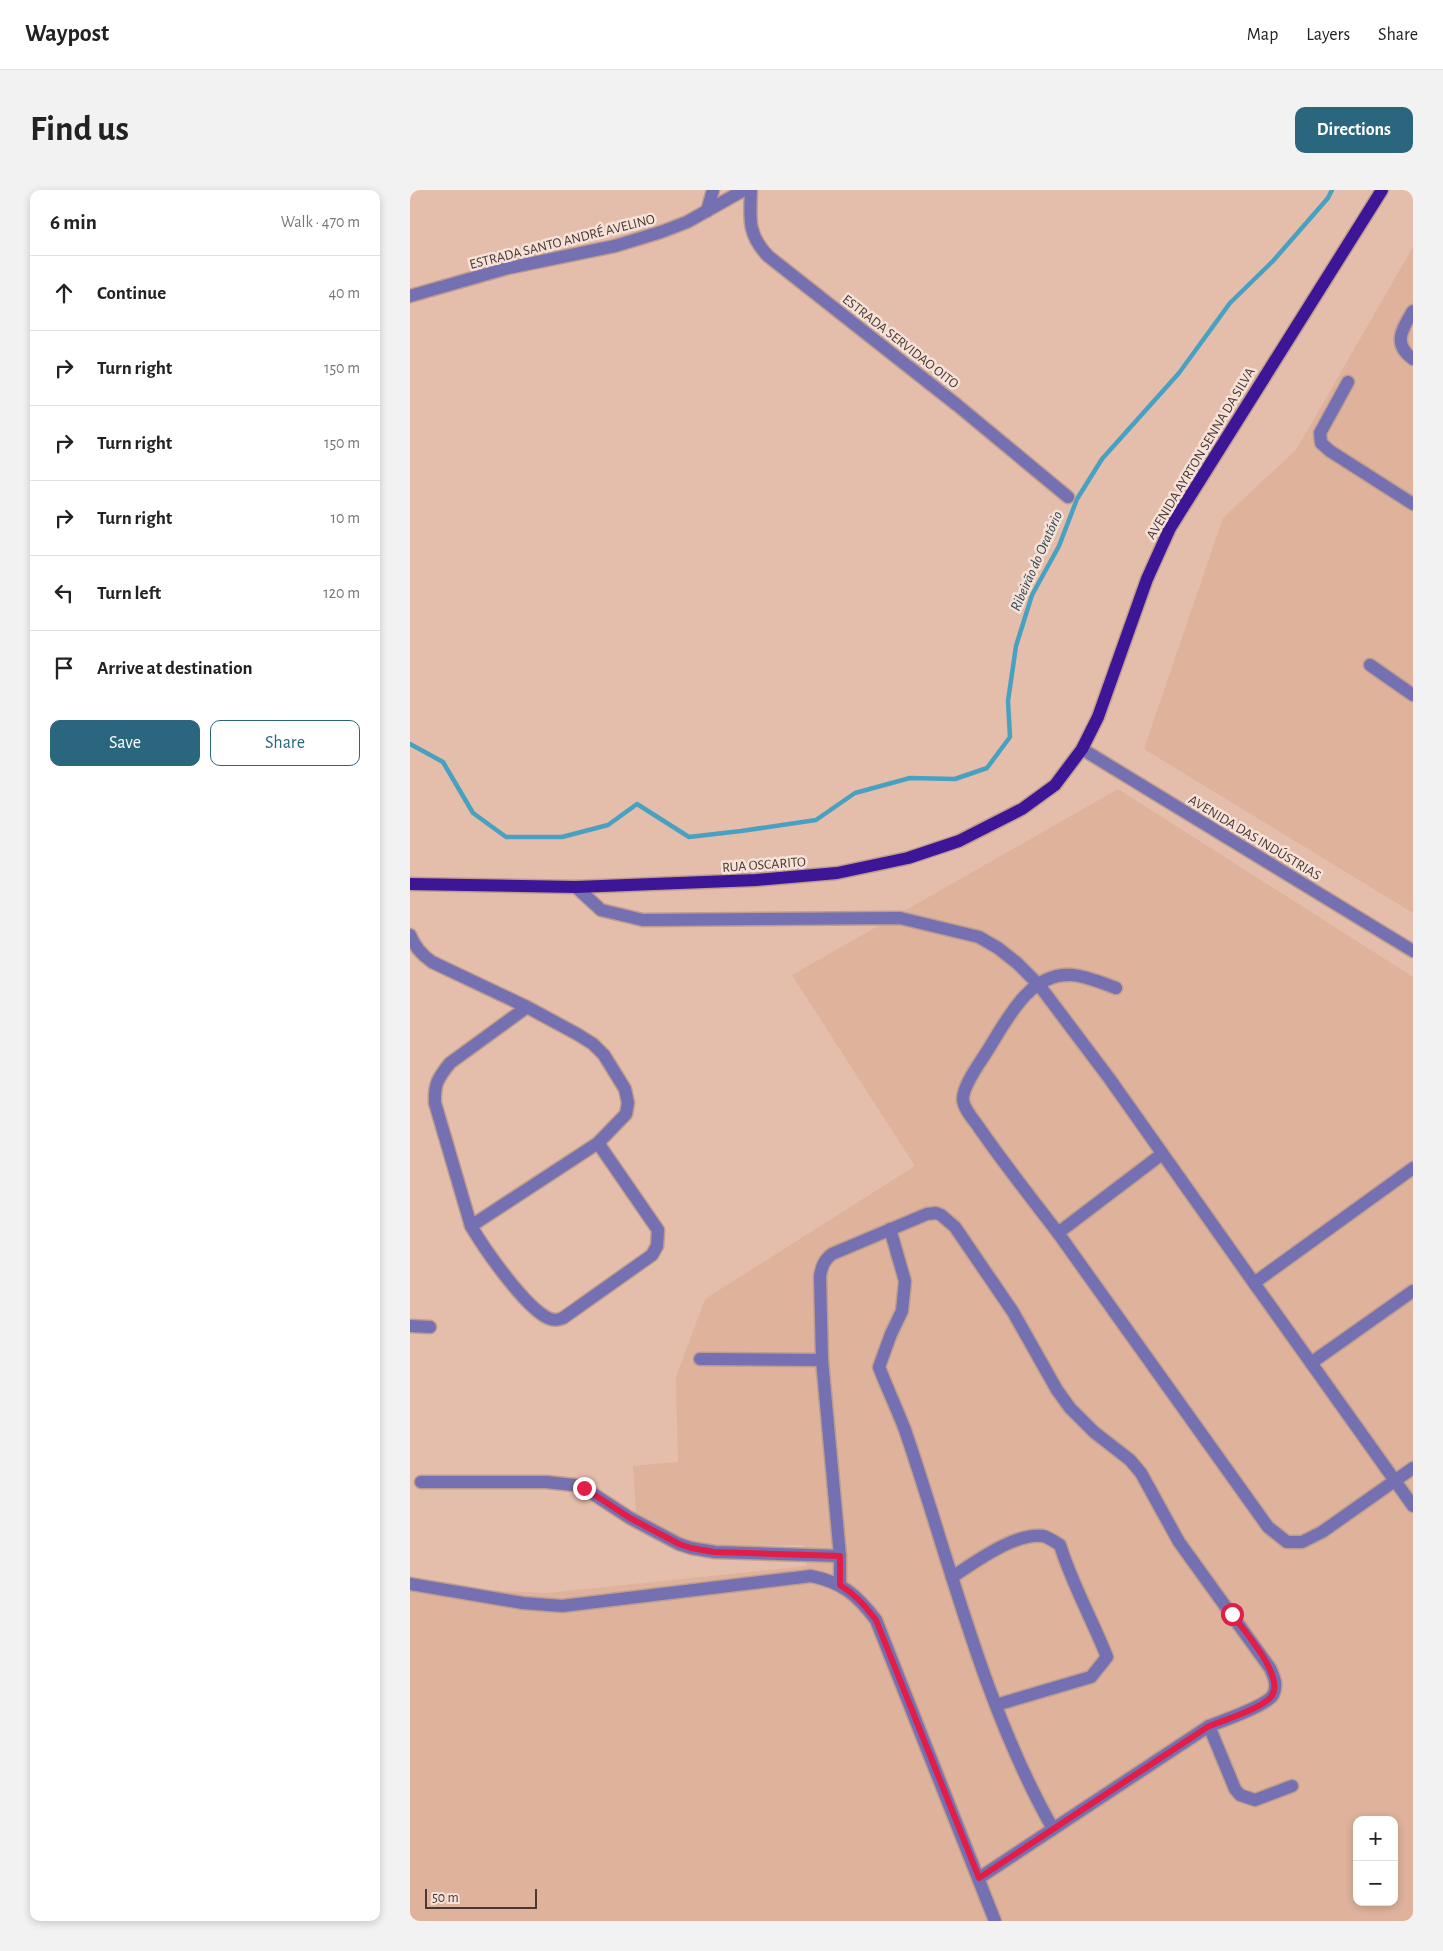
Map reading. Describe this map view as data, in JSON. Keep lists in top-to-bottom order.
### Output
{
  "streets": {
    "main road": ["AVENIDA AYRTON SENNA DA SILVA", "RUA OSCARITO"],
    "street": ["ESTRADA SANTO ANDRÉ AVELINO", "ESTRADA SERVIDAO OITO", "AVENIDA DAS INDÚSTRIAS"]
  },
  "crossings": [
    ["AVENIDA AYRTON SENNA DA SILVA", "AVENIDA DAS INDÚSTRIAS"],
    ["AVENIDA AYRTON SENNA DA SILVA", "RUA OSCARITO"],
    ["AVENIDA DAS INDÚSTRIAS", "RUA OSCARITO"]
  ],
  "water": ["Ribeirão do Oratório"],
  "scale_bar": "50 m",
  "page": {
    "header": "Waypost",
    "nav": ["Map", "Layers", "Share"],
    "buttons": [
      "Directions",
      ["Save", "Share"]
    ],
    "title": "Find us",
    "heading": ["6 min", "Walk · 470 m"],
    "list": [
      ["Continue", "40 m"],
      ["Turn right", "150 m"],
      ["Turn right", "150 m"],
      ["Turn right", "10 m"],
      ["Turn left", "120 m"],
      "Arrive at destination"
    ],
    "map_buttons": ["+", "−"],
    "scale": "50 m"
  }
}
